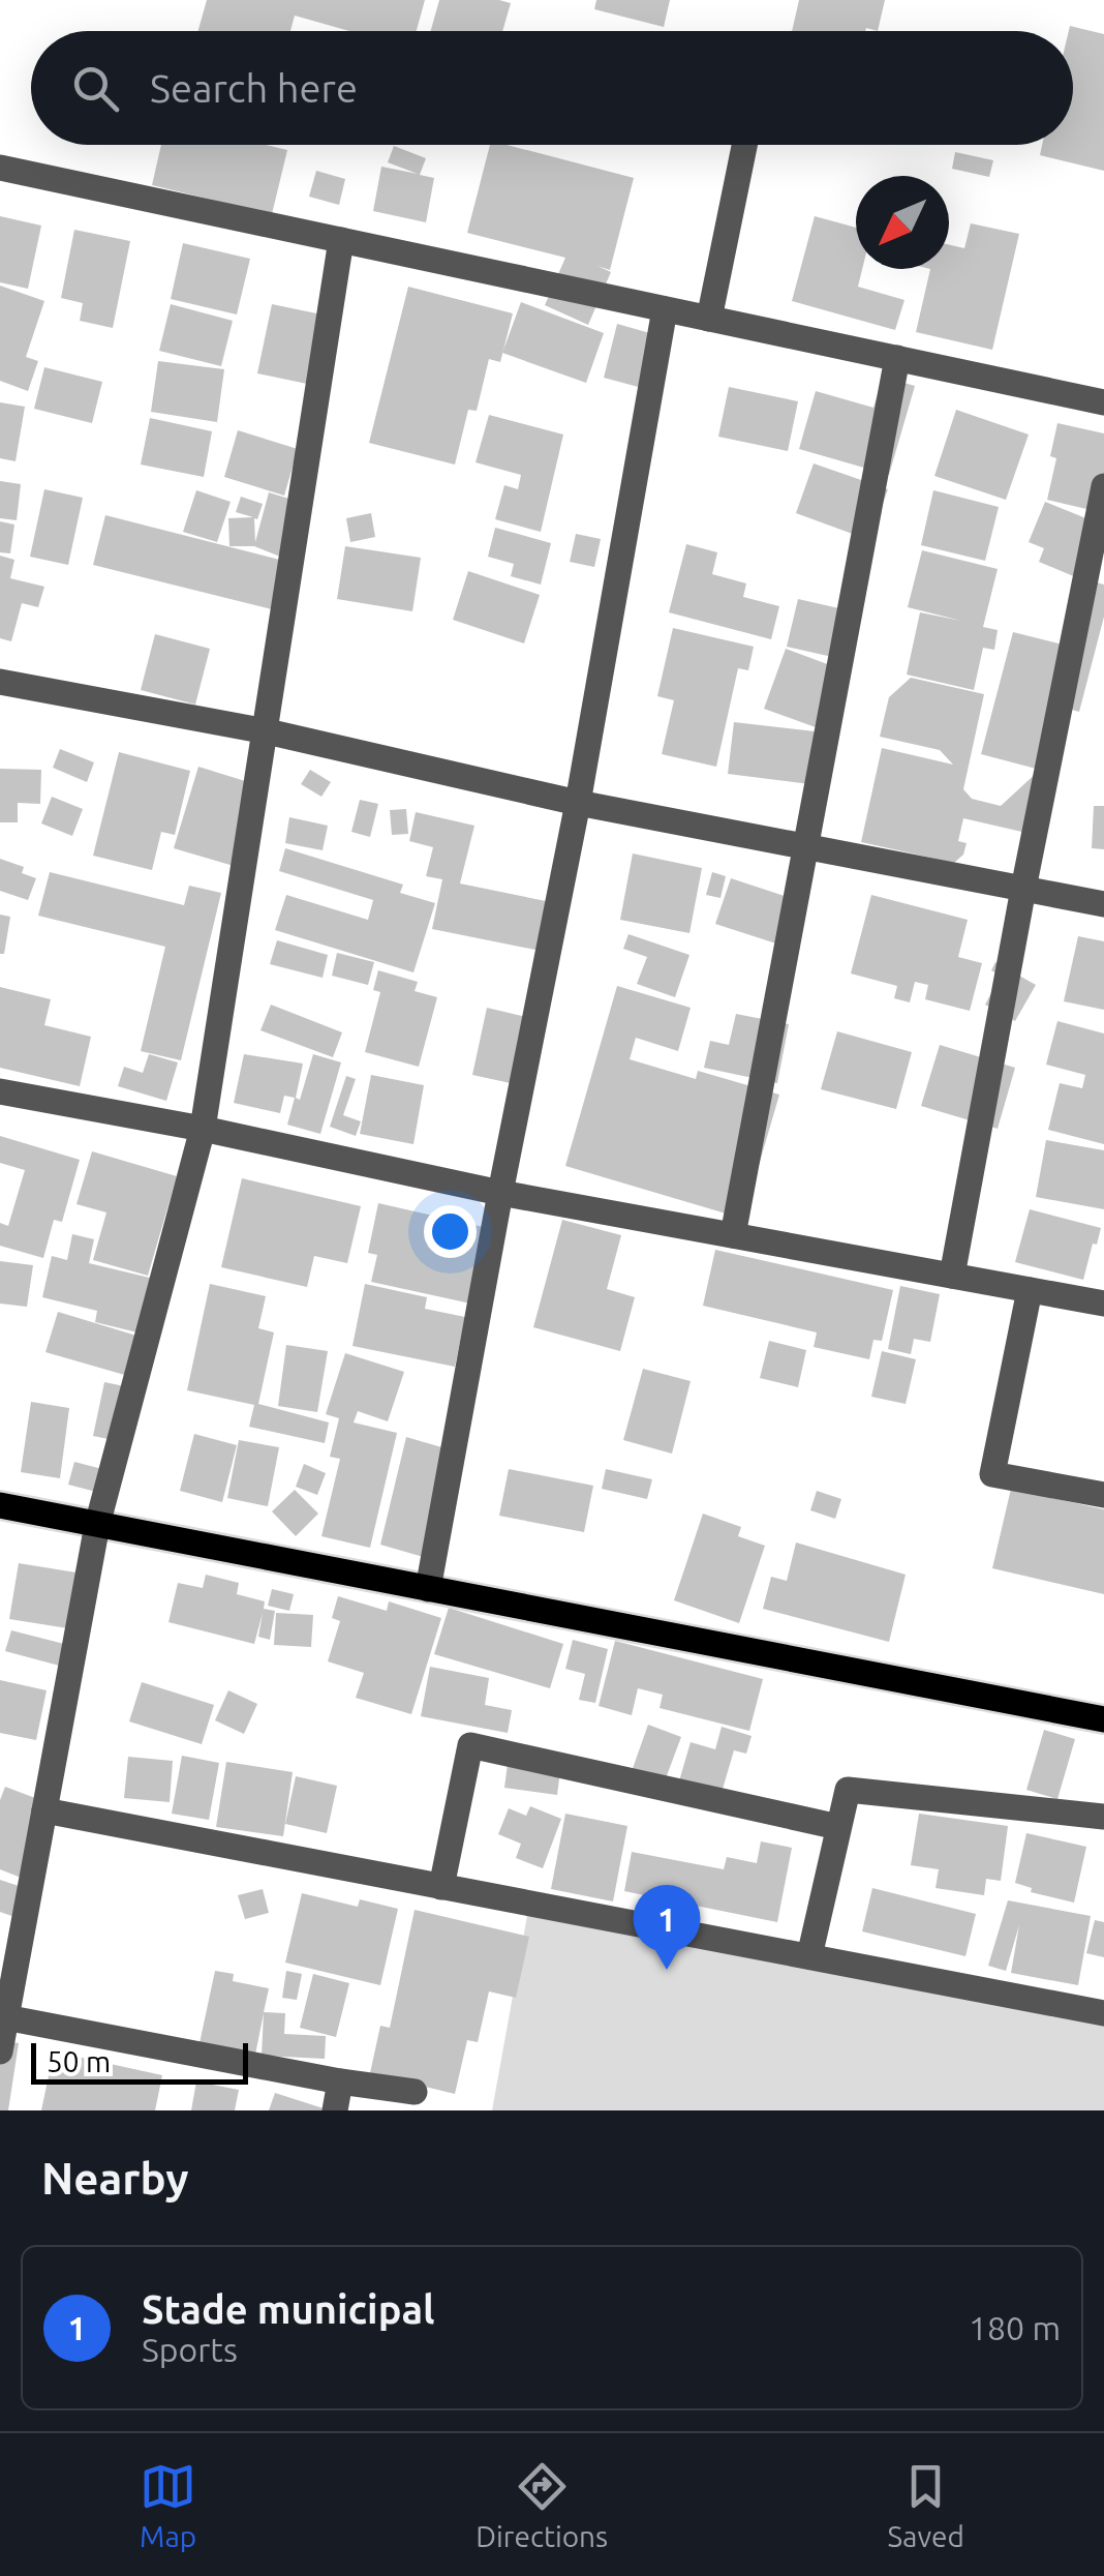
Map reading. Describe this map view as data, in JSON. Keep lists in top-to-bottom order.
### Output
{
  "scale_bar": "50 m",
  "north": "bottom left",
  "page": {
    "search": "Search here",
    "pins": "1",
    "scale": "50 m",
    "heading": "Nearby",
    "list": [
      {
        "mark": "1",
        "name": "Stade municipal",
        "note": "Sports",
        "value": "180 m"
      }
    ],
    "nav": ["Map", "Directions", "Saved"]
  }
}
